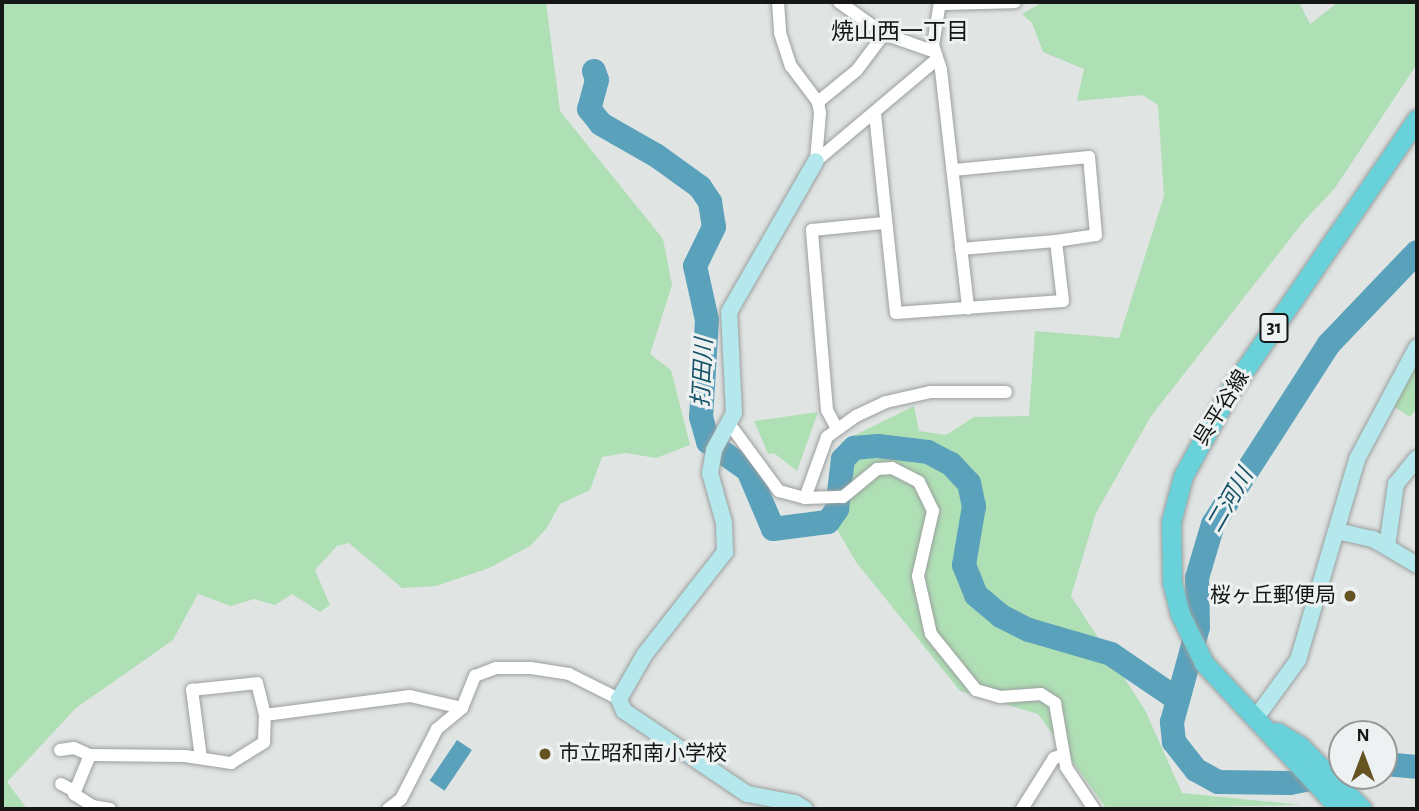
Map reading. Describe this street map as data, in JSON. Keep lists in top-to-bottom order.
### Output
{
  "streets": {
    "main road": ["31", "呉平谷線"]
  },
  "districts": ["焼山西一丁目"],
  "water": ["打田川", "二河川"],
  "places": ["桜ヶ丘郵便局", "市立昭和南小学校"],
  "north": "top"
}
